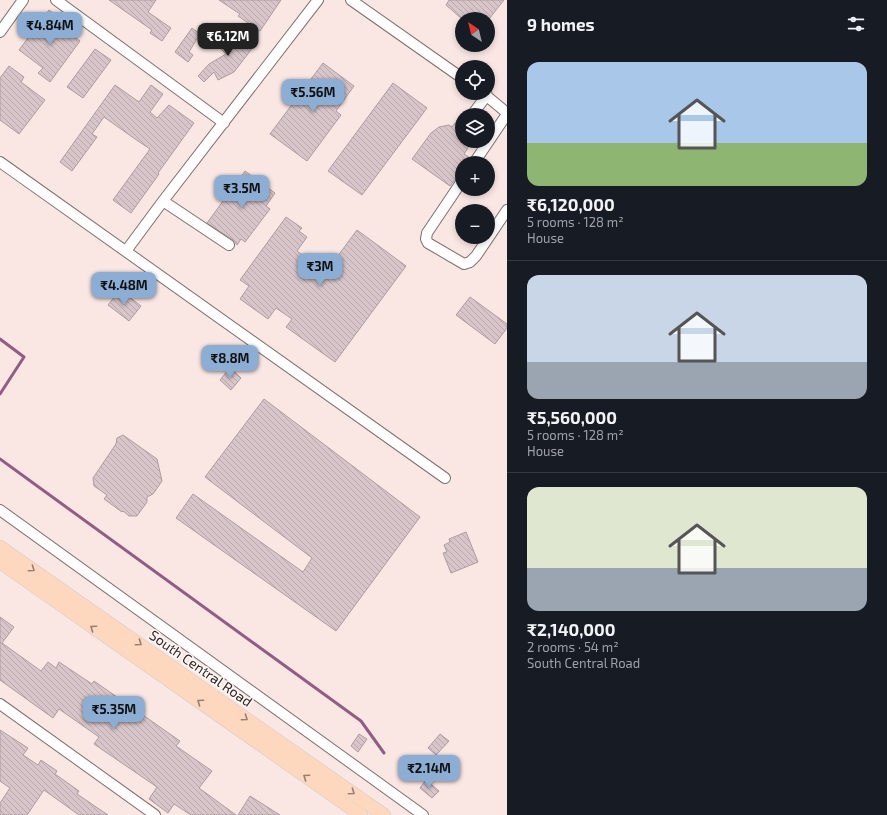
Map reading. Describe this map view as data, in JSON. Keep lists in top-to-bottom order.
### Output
{
  "streets": {
    "main road": ["South Central Road"]
  },
  "north": "top left",
  "page": {
    "heading": "9 homes",
    "map_buttons": ["+", "−"],
    "price": [
      "₹4.84M",
      "₹6.12M",
      "₹5.56M",
      "₹3.5M",
      "₹3M",
      "₹4.48M",
      "₹8.8M",
      "₹5.35M",
      "₹2.14M"
    ],
    "list": [
      {
        "name": "₹6,120,000",
        "note": "5 rooms · 128 m² · House"
      },
      {
        "name": "₹5,560,000",
        "note": "5 rooms · 128 m² · House"
      },
      {
        "name": "₹2,140,000",
        "note": "2 rooms · 54 m² · South Central Road"
      }
    ]
  }
}
